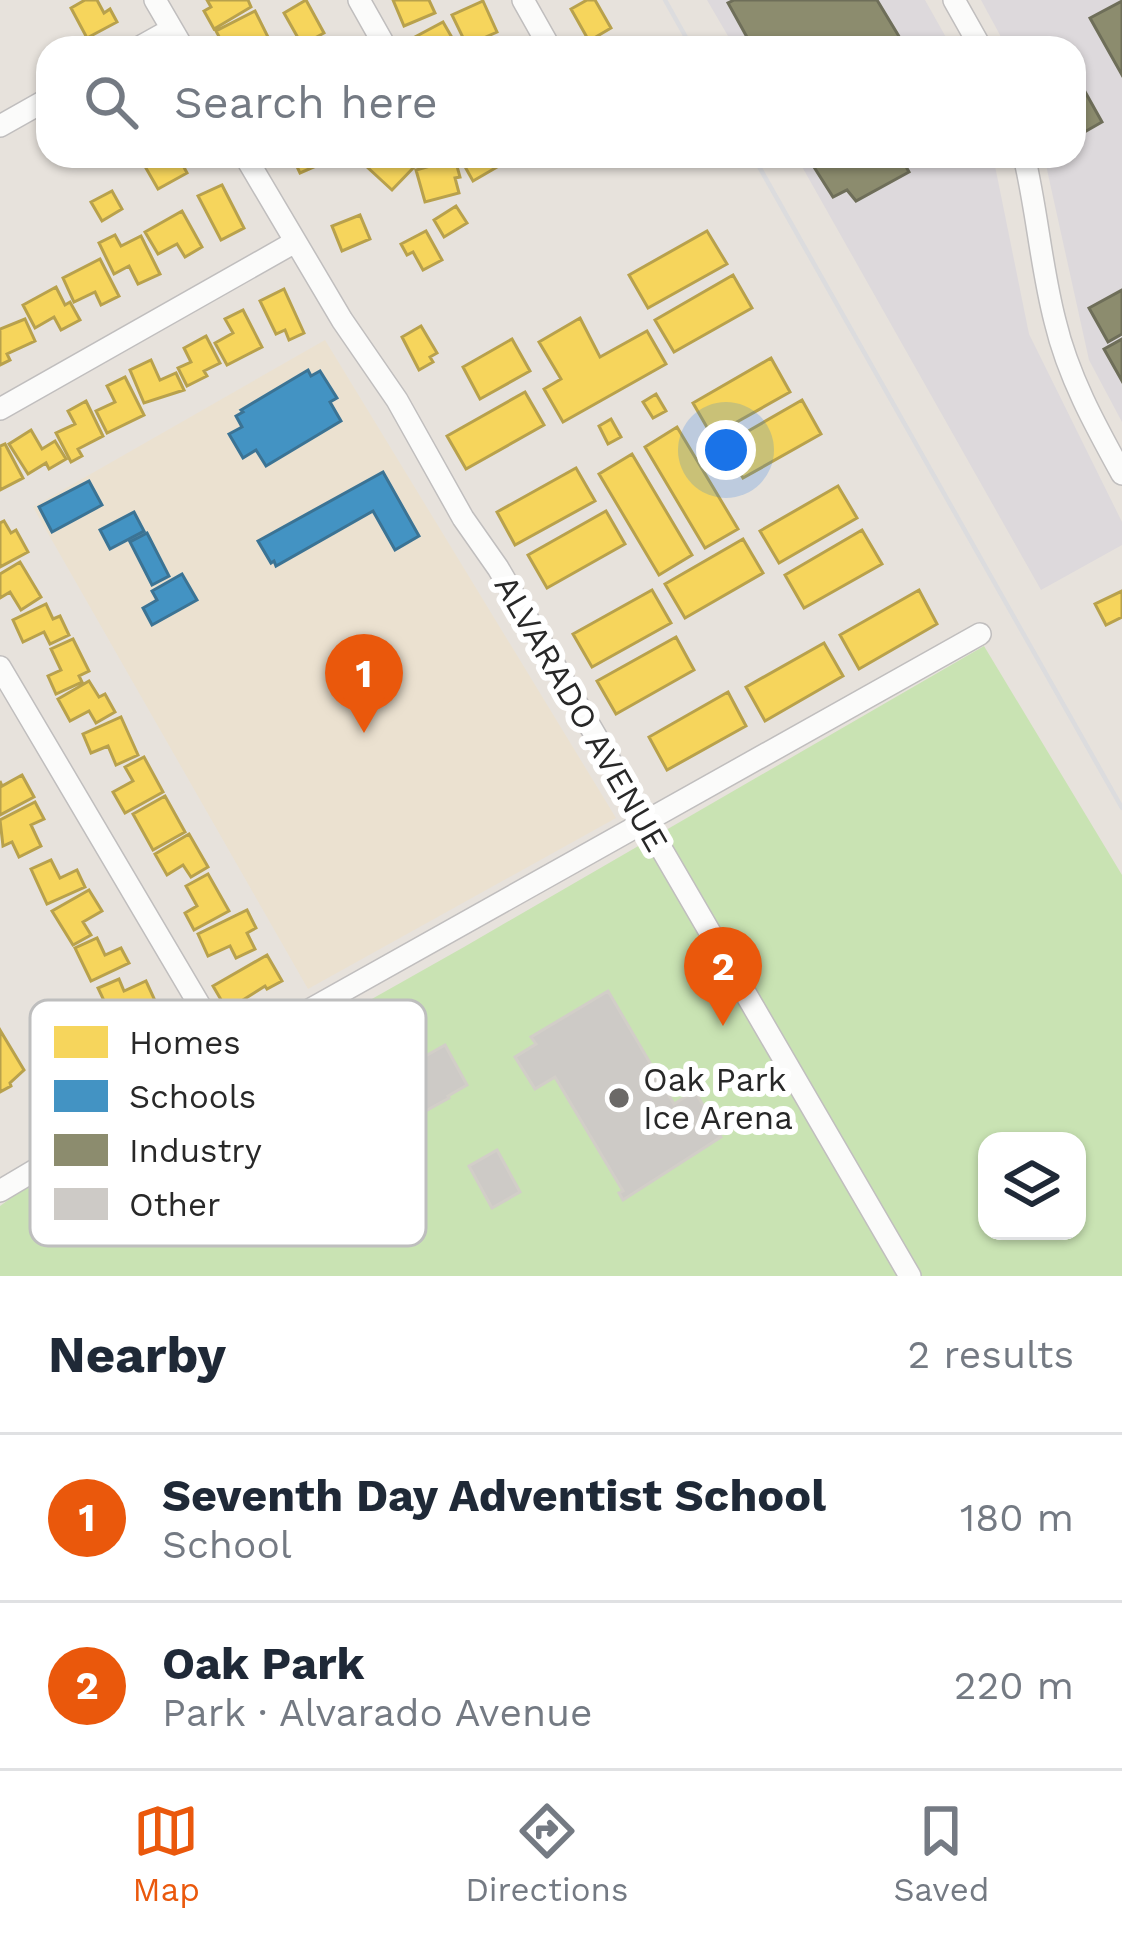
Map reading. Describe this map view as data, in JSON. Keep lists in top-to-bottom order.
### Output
{
  "streets": {
    "street": ["ALVARADO AVENUE"]
  },
  "places": ["Oak Park Ice Arena"],
  "legend": [
    "Homes",
    "Schools",
    "Industry",
    "Other"
  ],
  "page": {
    "search": "Search here",
    "pins": ["1", "2"],
    "heading": ["Nearby", "2 results"],
    "list": [
      {
        "mark": "1",
        "name": "Seventh Day Adventist School",
        "note": "School",
        "value": "180 m"
      },
      {
        "mark": "2",
        "name": "Oak Park",
        "note": "Park · Alvarado Avenue",
        "value": "220 m"
      }
    ],
    "nav": ["Map", "Directions", "Saved"]
  }
}
